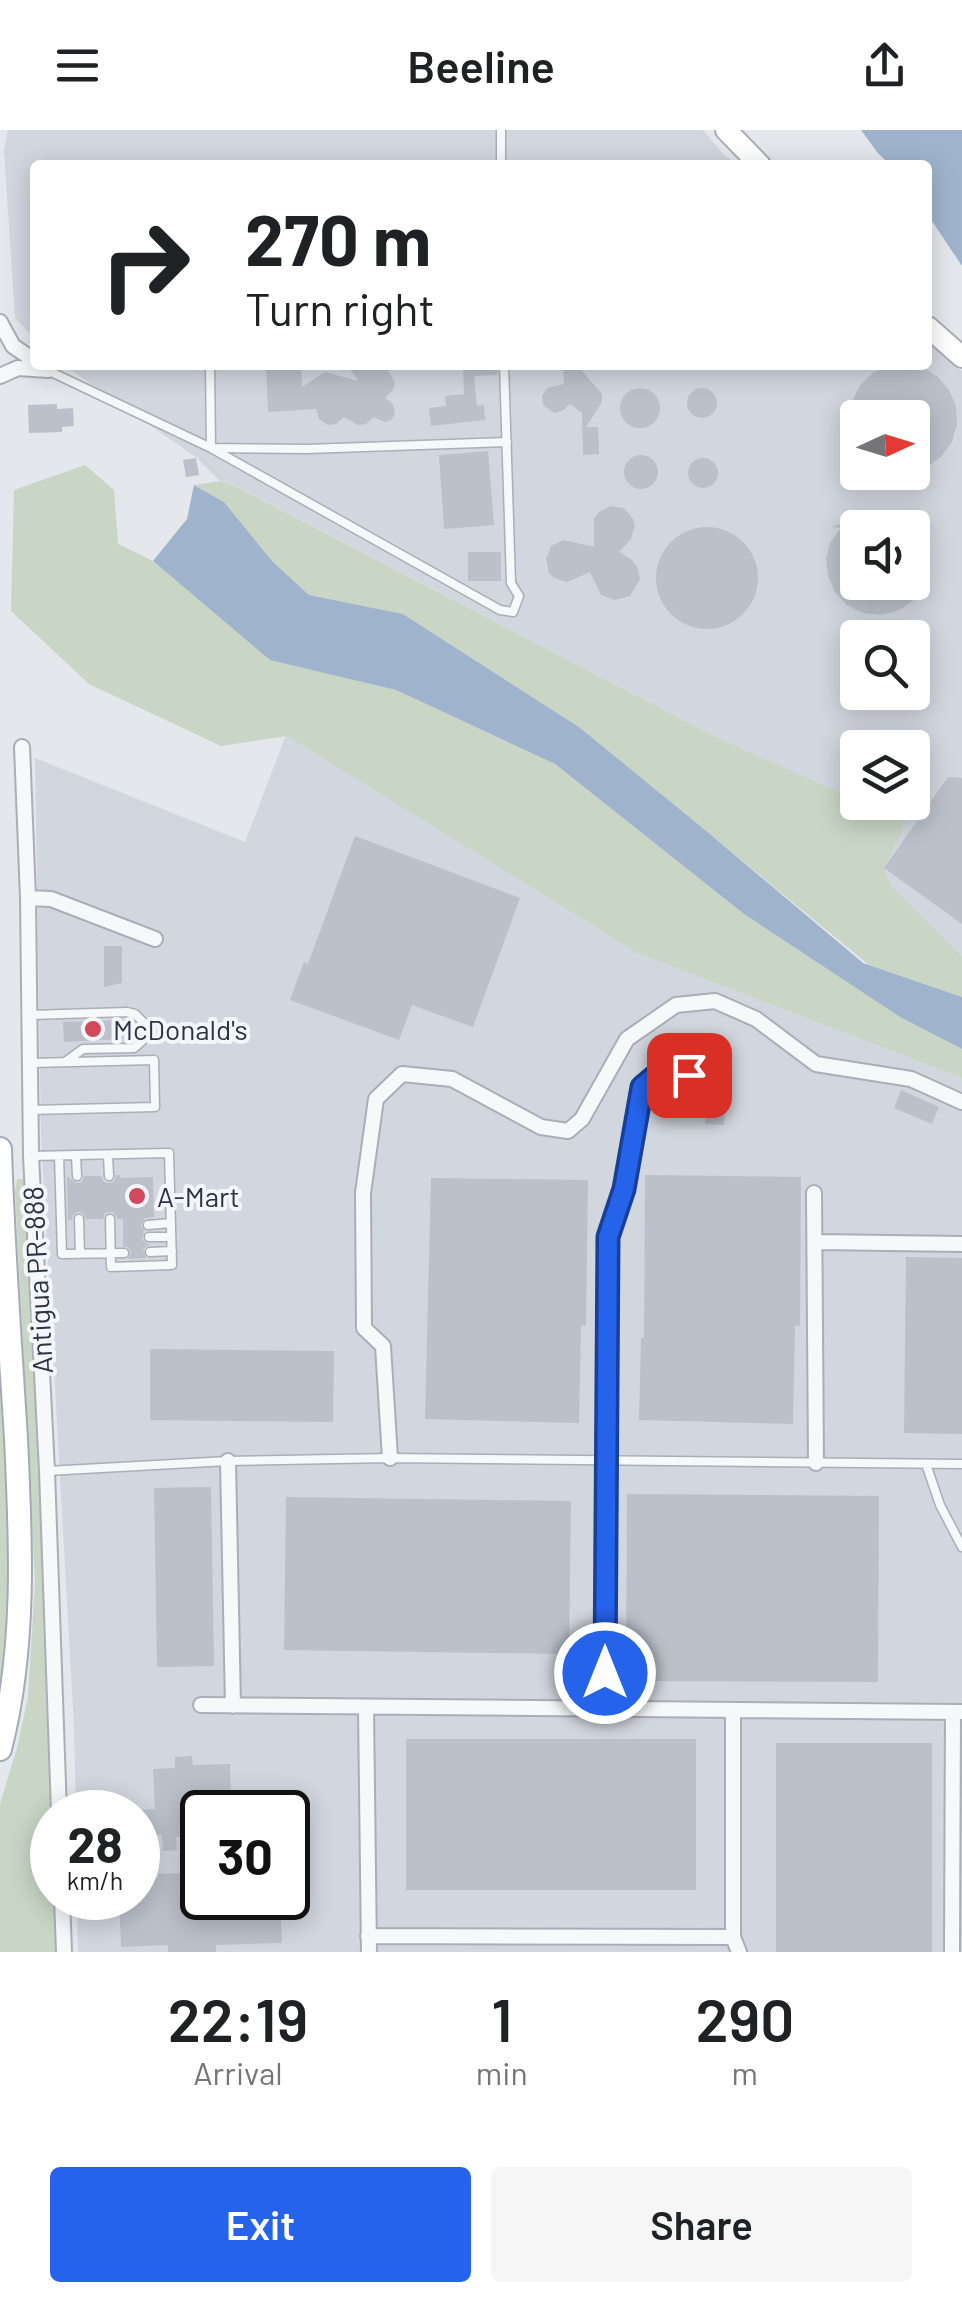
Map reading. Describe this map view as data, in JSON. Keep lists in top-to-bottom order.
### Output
{
  "streets": {
    "street": ["Antigua PR-888"]
  },
  "places": ["McDonald's", "A-Mart"],
  "north": "right",
  "page": {
    "header": "Beeline",
    "turn": ["270 m", "Turn right"],
    "speed": "28 km/h",
    "limit": "30",
    "eta": [
      "22:19",
      "Arrival",
      "1",
      "min",
      "290",
      "m"
    ],
    "buttons": ["Exit", "Share"]
  }
}
